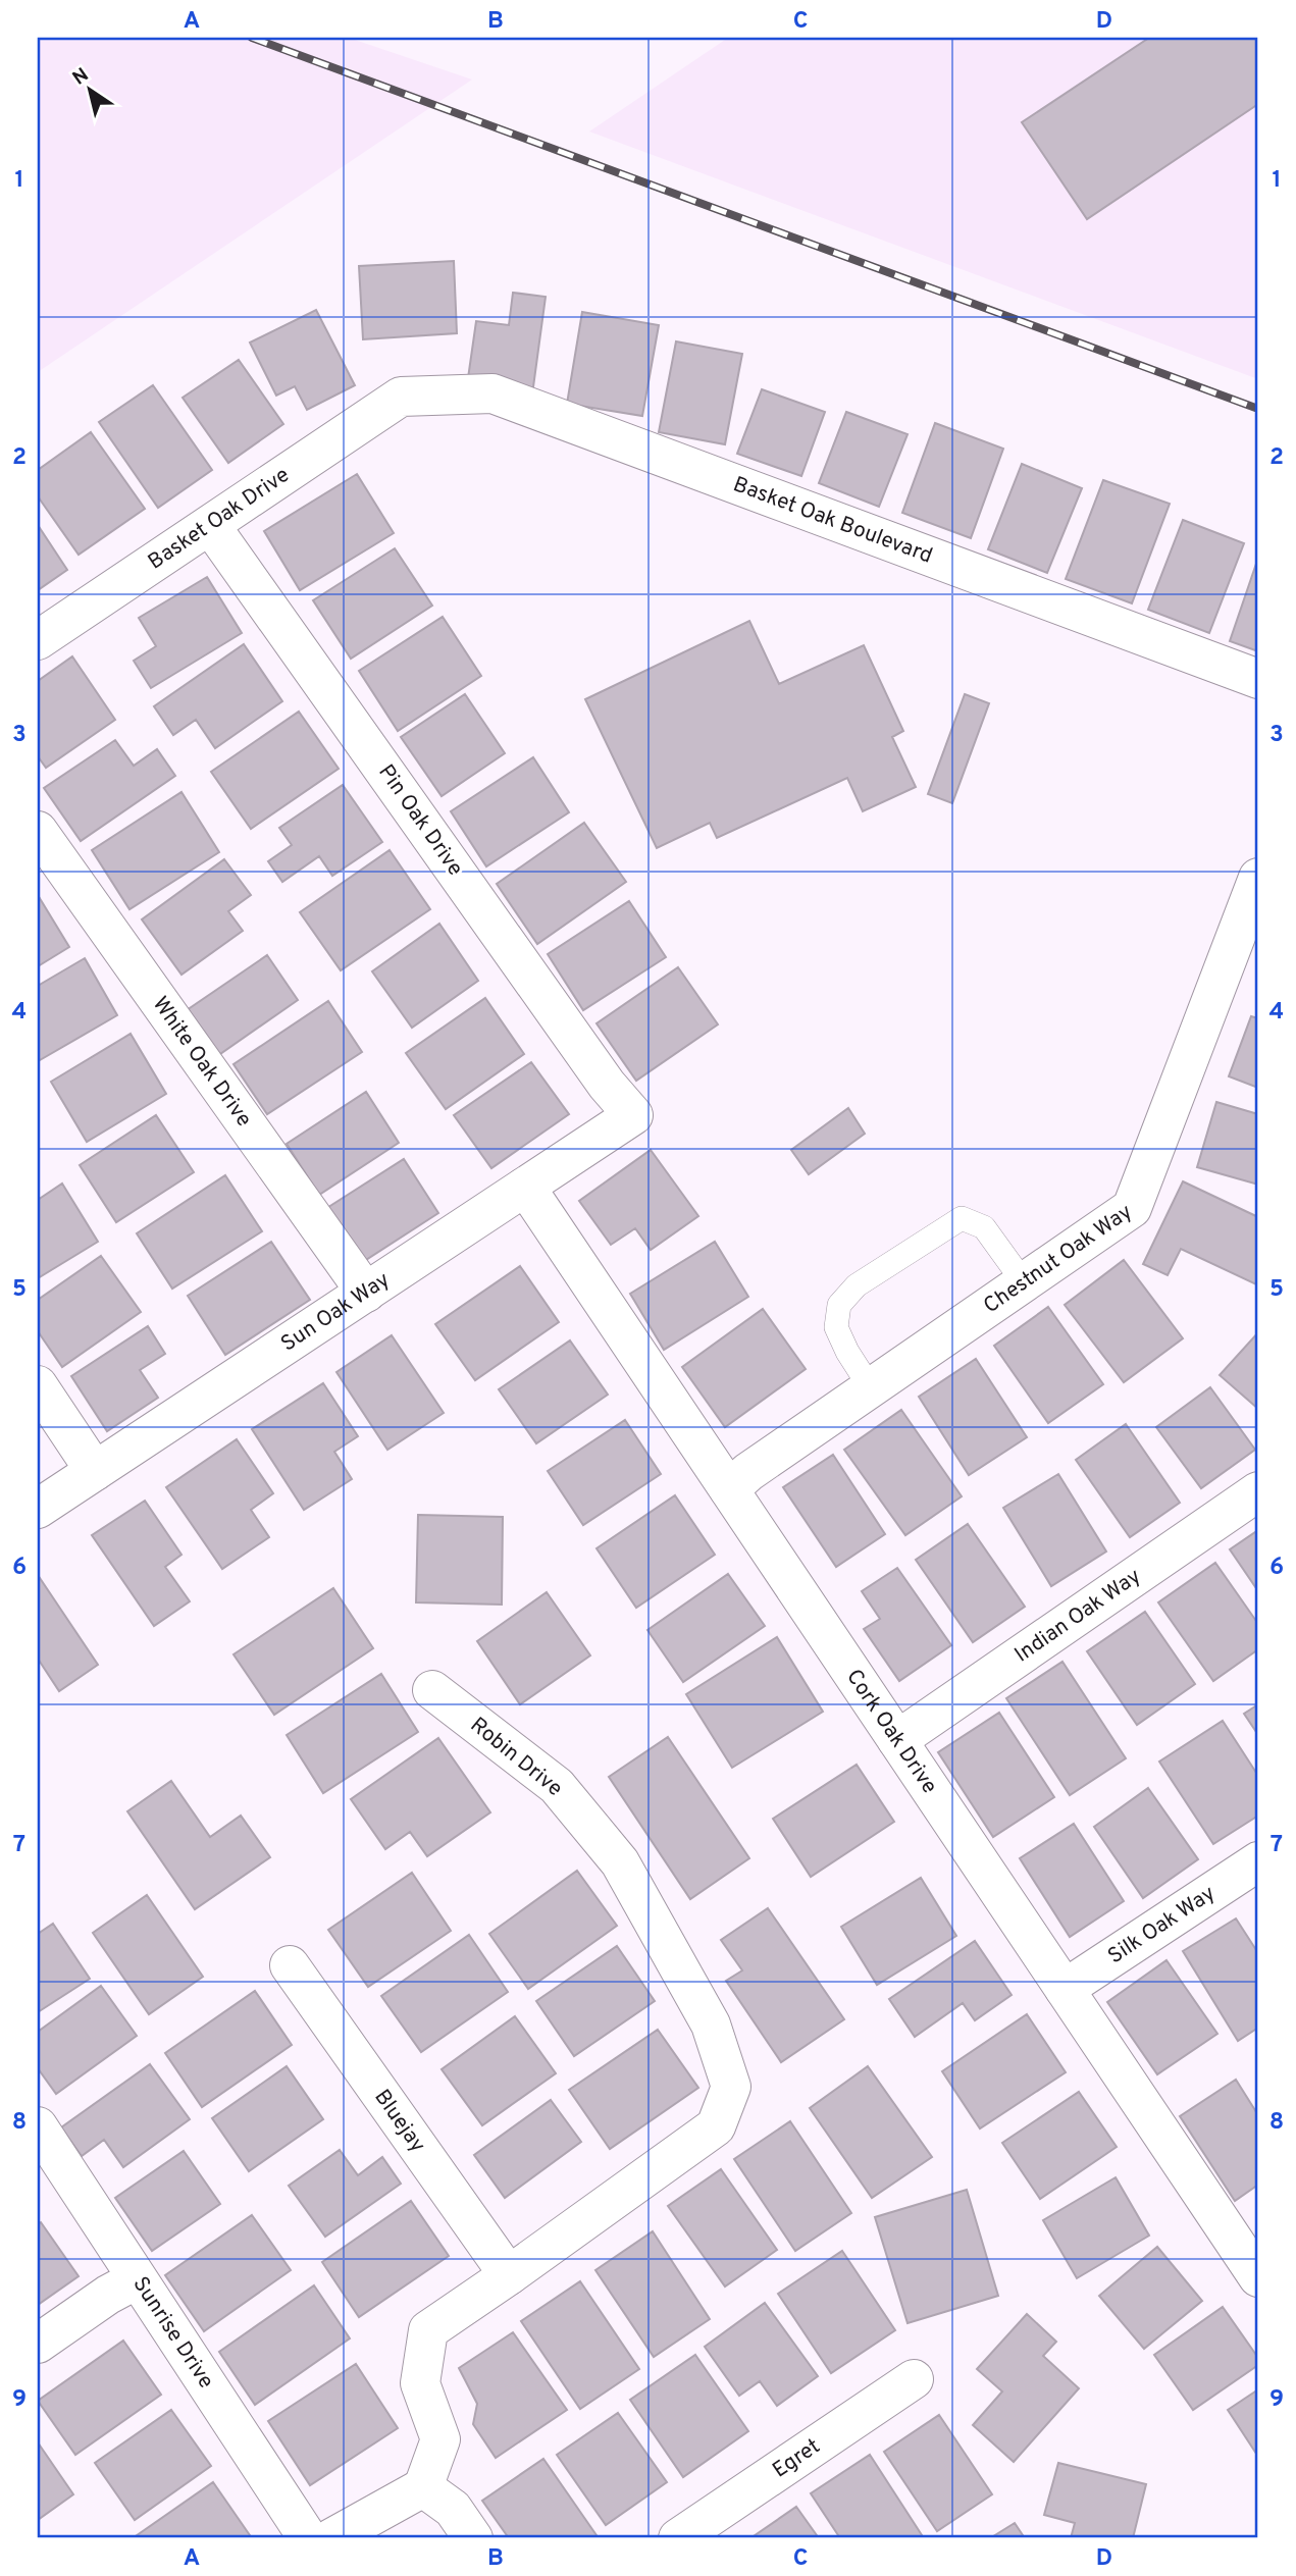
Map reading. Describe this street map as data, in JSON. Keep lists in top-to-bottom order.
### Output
{
  "streets": {
    "street": [
      "Basket Oak Drive",
      "Basket Oak Boulevard",
      "Pin Oak Drive",
      "White Oak Drive",
      "Chestnut Oak Way",
      "Sun Oak Way",
      "Indian Oak Way",
      "Cork Oak Drive",
      "Robin Drive",
      "Silk Oak Way",
      "Bluejay",
      "Sunrise Drive",
      "Egret"
    ]
  },
  "crossings": [
    ["Basket Oak Drive", "Basket Oak Boulevard"],
    ["Basket Oak Drive", "Pin Oak Drive"],
    ["Pin Oak Drive", "Sun Oak Way"],
    ["White Oak Drive", "Sun Oak Way"],
    ["Chestnut Oak Way", "Cork Oak Drive"],
    ["Sun Oak Way", "Cork Oak Drive"],
    ["Indian Oak Way", "Cork Oak Drive"],
    ["Cork Oak Drive", "Silk Oak Way"],
    ["Robin Drive", "Bluejay"]
  ],
  "north": "top left",
  "grid": {
    "columns": [
      "A",
      "B",
      "C",
      "D"
    ],
    "rows": [
      "1",
      "2",
      "3",
      "4",
      "5",
      "6",
      "7",
      "8",
      "9"
    ]
  }
}
